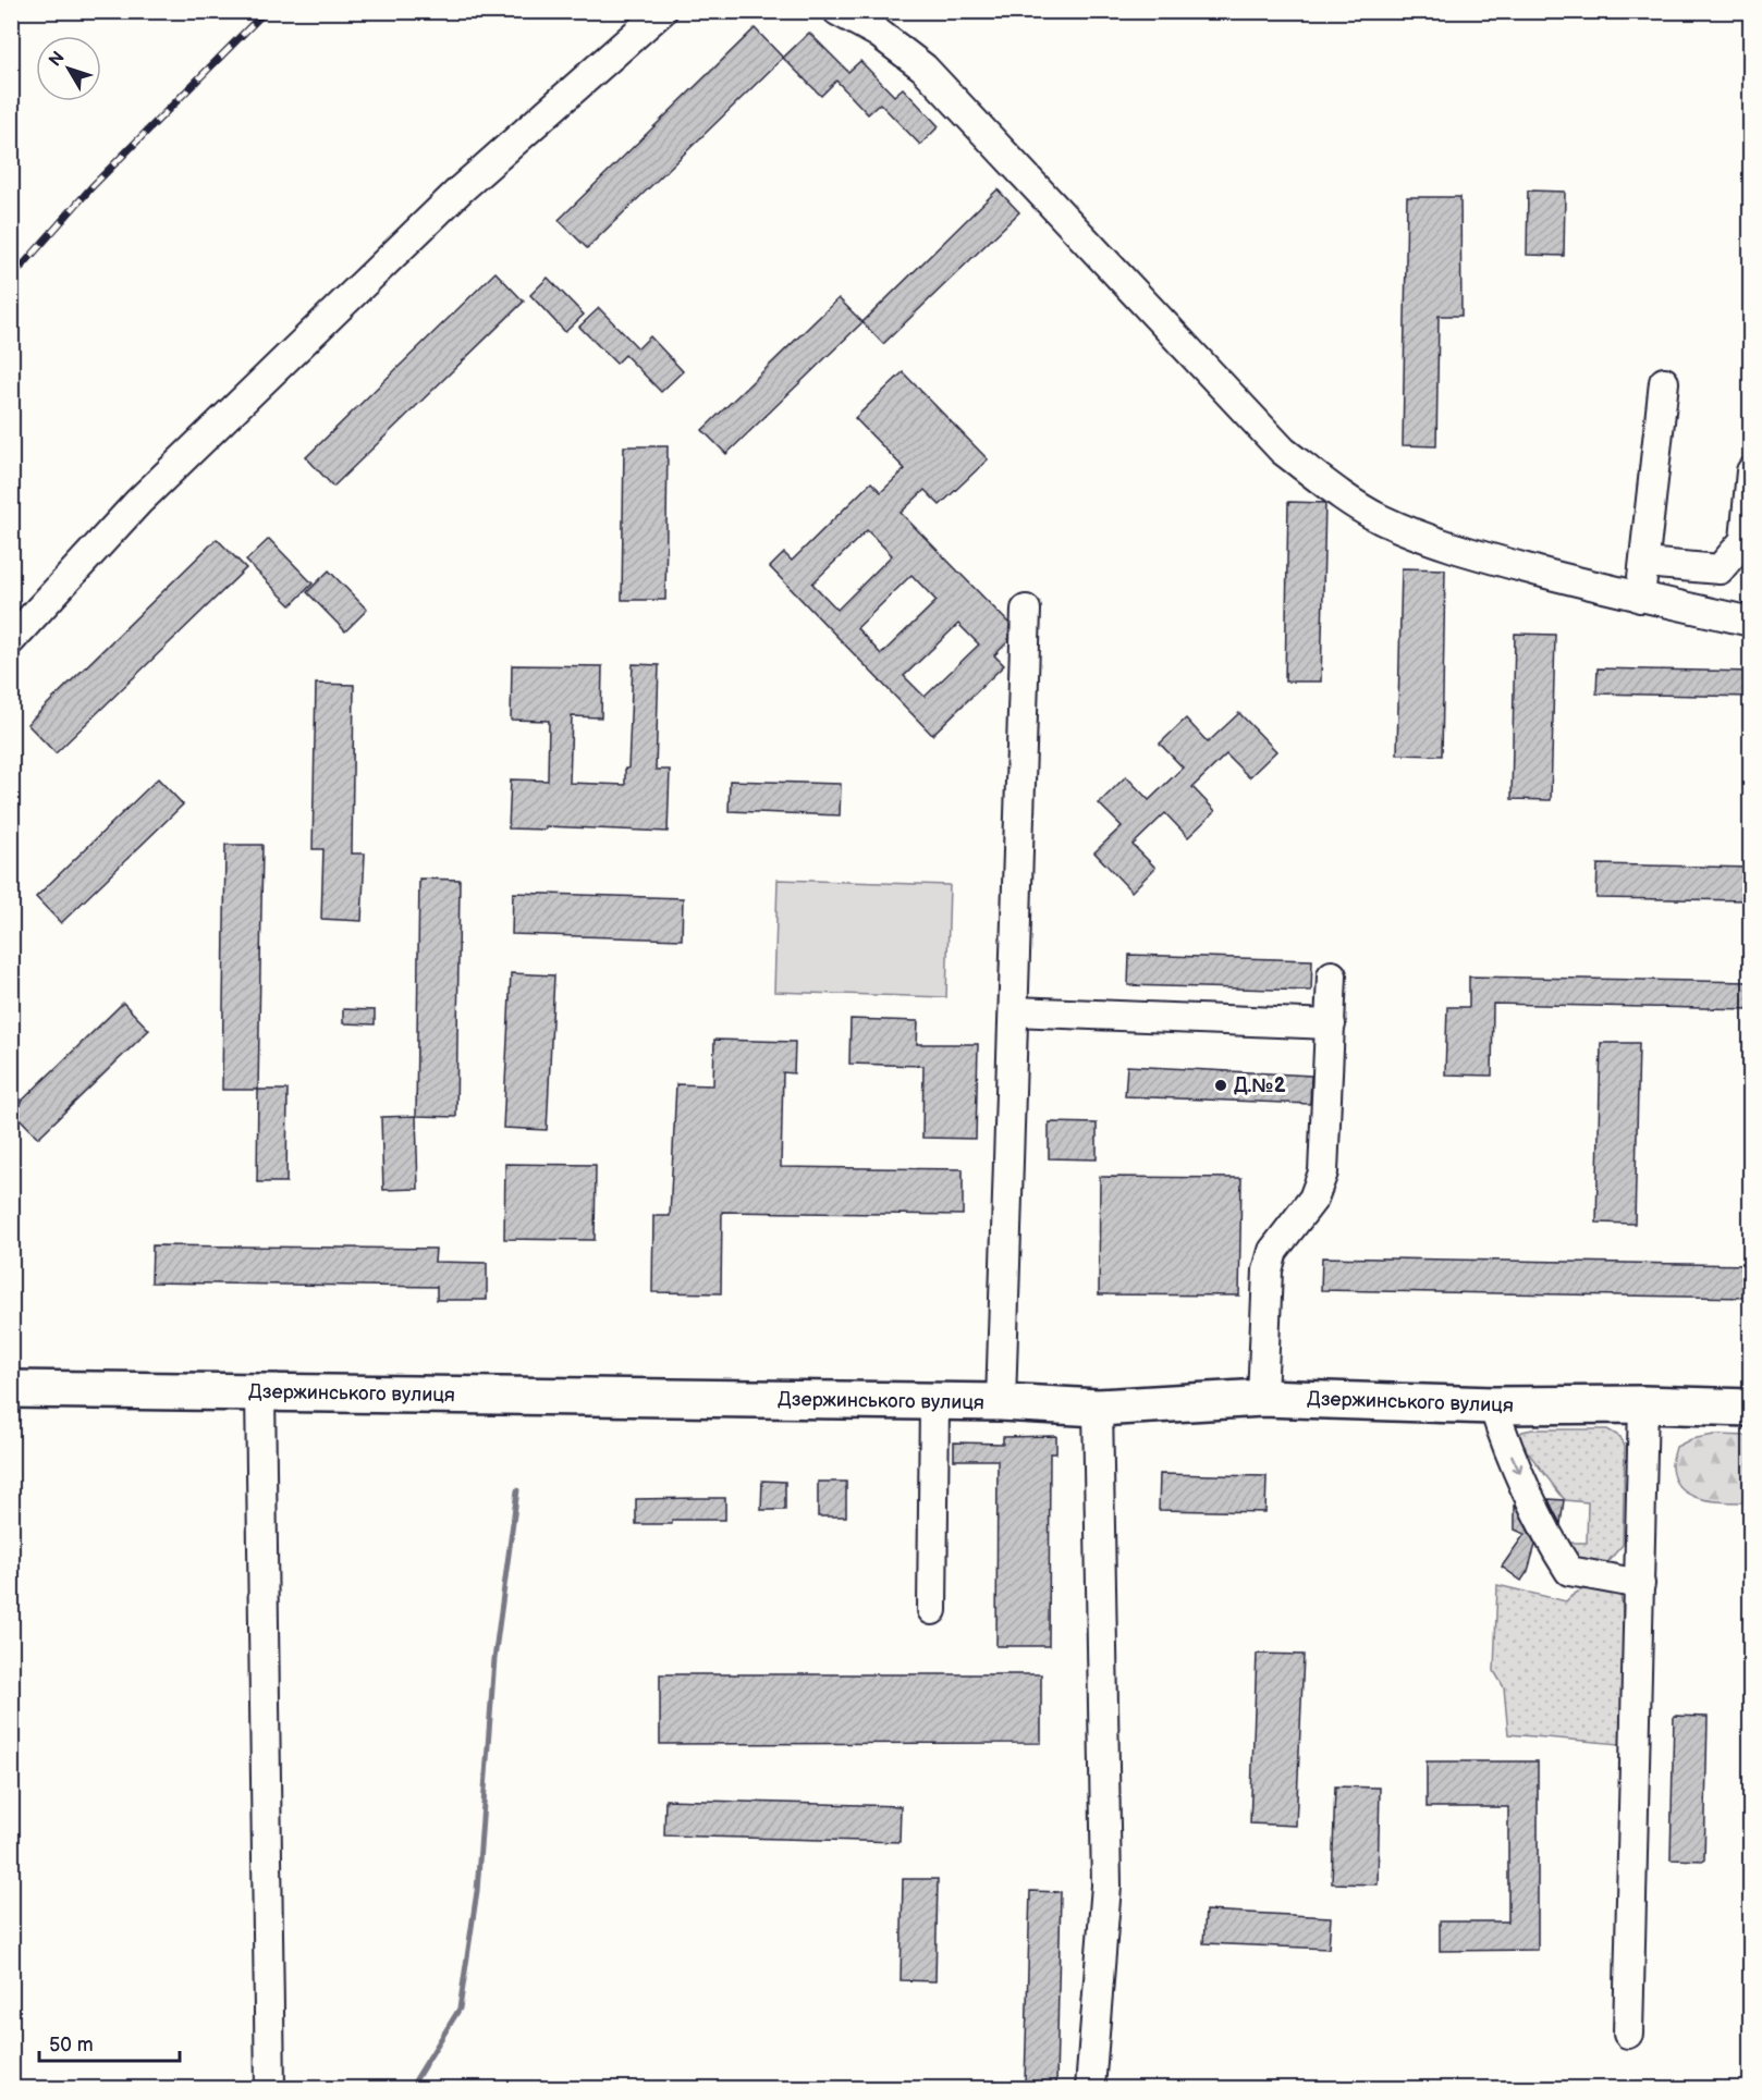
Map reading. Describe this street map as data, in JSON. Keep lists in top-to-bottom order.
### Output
{
  "streets": {
    "main road": ["Дзержинського вулиця"]
  },
  "places": ["Д.№2"],
  "scale_bar": "50 m",
  "north": "top left"
}
